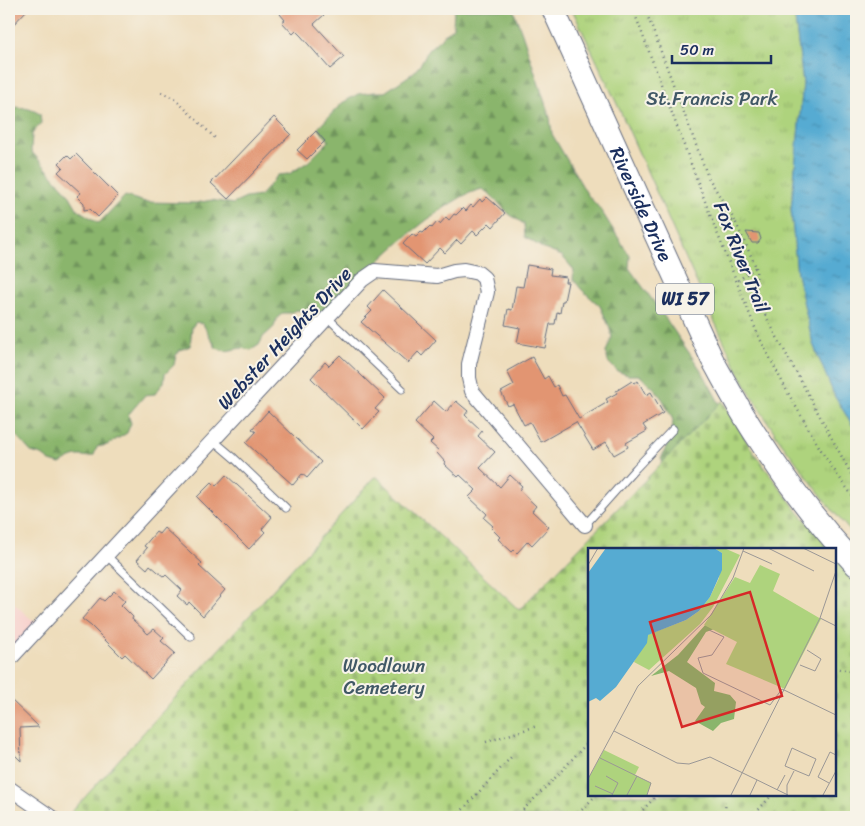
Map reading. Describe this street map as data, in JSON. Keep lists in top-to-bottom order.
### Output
{
  "streets": {
    "main road": ["Riverside Drive", "WI 57"],
    "street": ["Webster Heights Drive"],
    "path": ["Fox River Trail"]
  },
  "parks": ["St.Francis Park", "Woodlawn Cemetery"],
  "scale_bar": "50 m"
}
